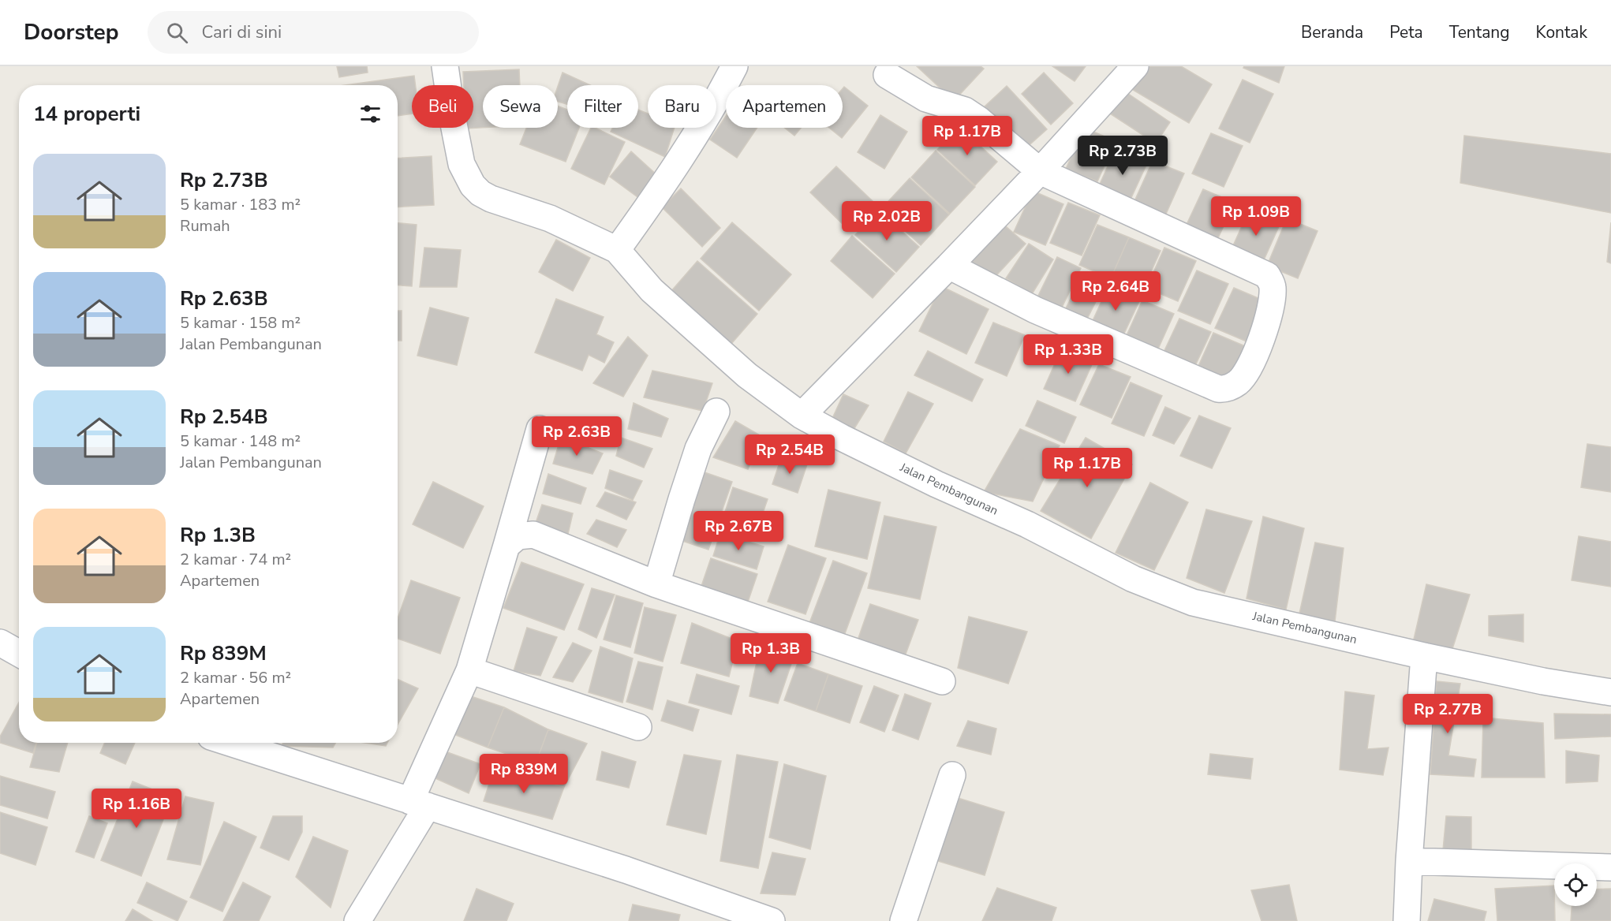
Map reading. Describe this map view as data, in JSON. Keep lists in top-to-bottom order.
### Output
{
  "streets": {
    "street": ["Jalan Pembangunan"]
  },
  "page": {
    "header": "Doorstep",
    "search": "Cari di sini",
    "nav": [
      "Beranda",
      "Peta",
      "Tentang",
      "Kontak"
    ],
    "chip": [
      "Beli",
      "Sewa",
      "Filter",
      "Baru",
      "Apartemen"
    ],
    "heading": "14 properti",
    "price": [
      "Rp 1.17B",
      "Rp 2.73B",
      "Rp 1.09B",
      "Rp 2.02B",
      "Rp 2.64B",
      "Rp 1.33B",
      "Rp 2.63B",
      "Rp 2.54B",
      "Rp 1.17B",
      "Rp 2.67B",
      "Rp 1.3B",
      "Rp 2.77B",
      "Rp 839M",
      "Rp 1.16B"
    ],
    "list": [
      {
        "name": "Rp 2.73B",
        "note": "5 kamar · 183 m² · Rumah"
      },
      {
        "name": "Rp 2.63B",
        "note": "5 kamar · 158 m² · Jalan Pembangunan"
      },
      {
        "name": "Rp 2.54B",
        "note": "5 kamar · 148 m² · Jalan Pembangunan"
      },
      {
        "name": "Rp 1.3B",
        "note": "2 kamar · 74 m² · Apartemen"
      },
      {
        "name": "Rp 839M",
        "note": "2 kamar · 56 m² · Apartemen"
      }
    ]
  }
}
